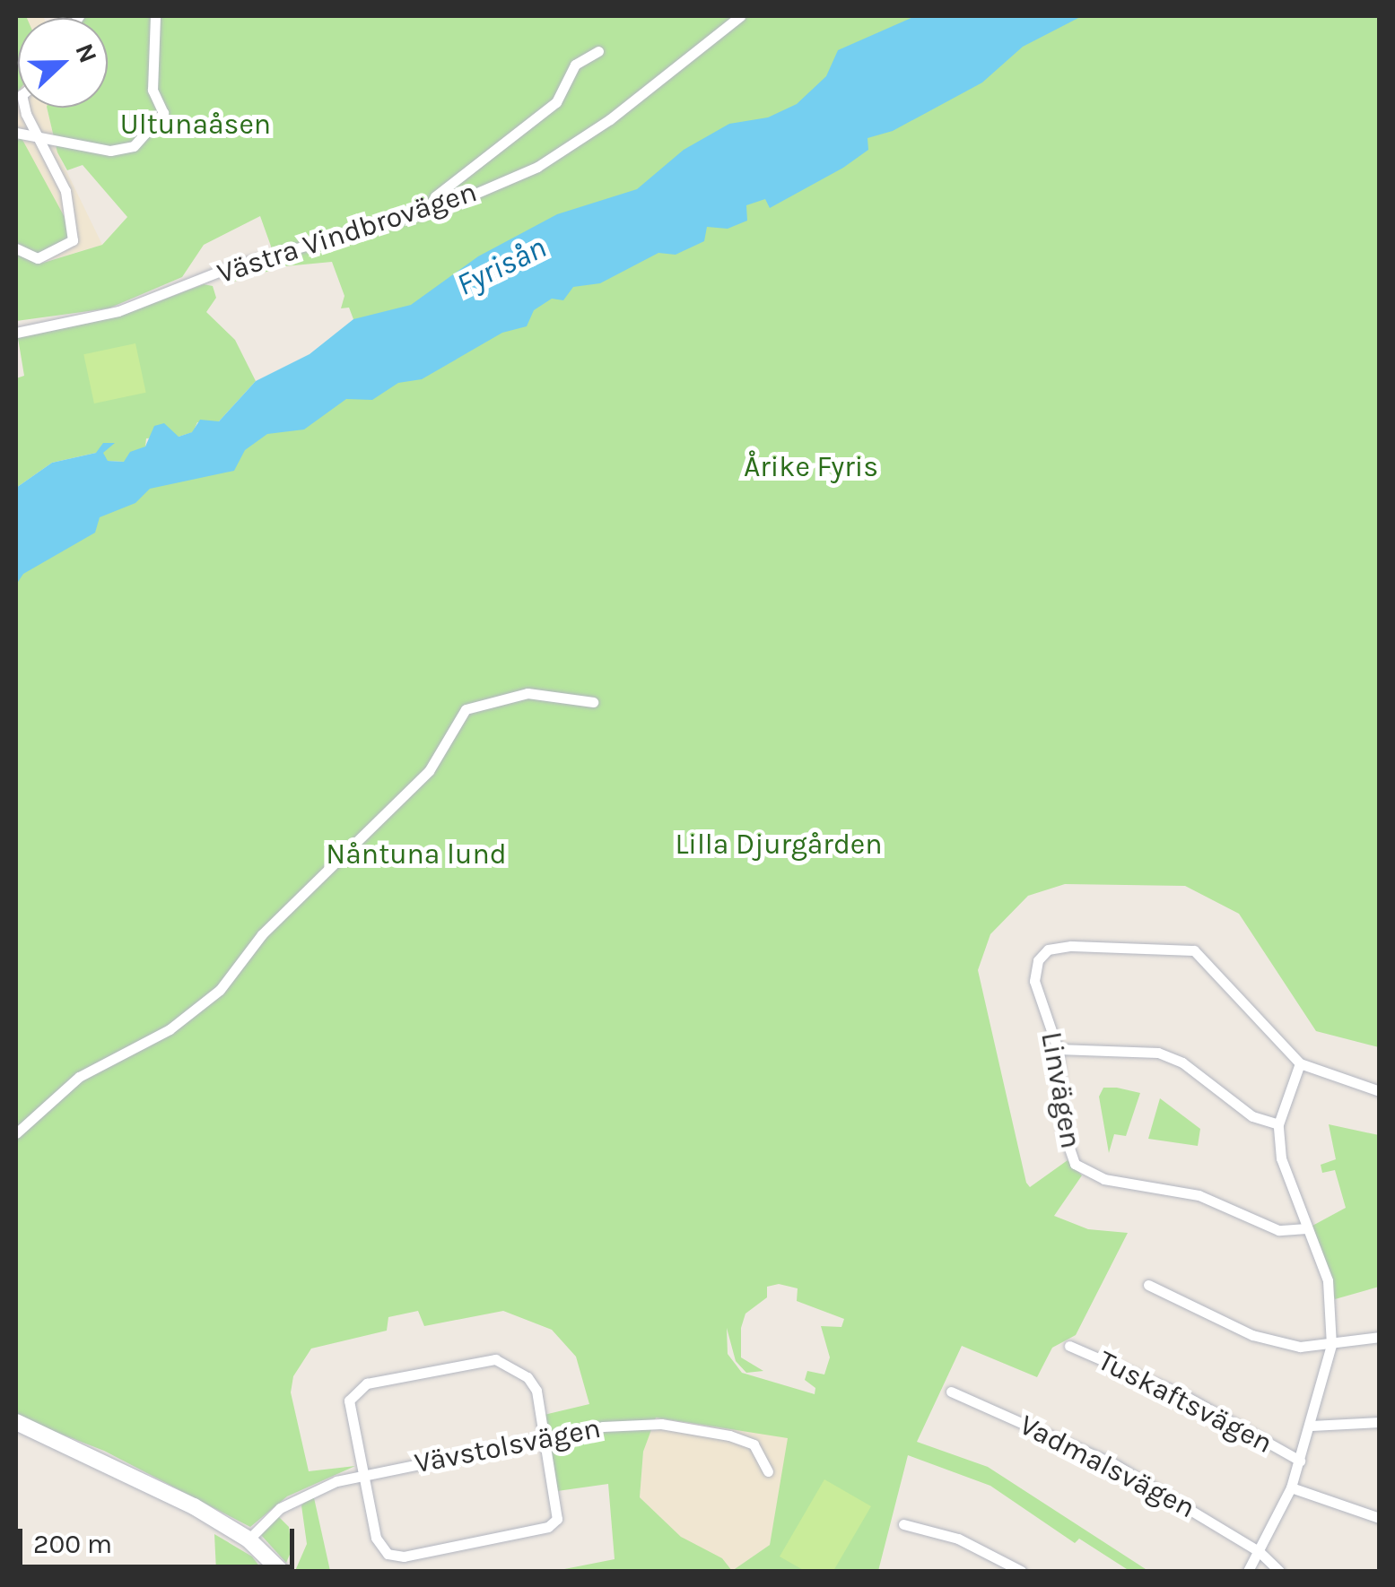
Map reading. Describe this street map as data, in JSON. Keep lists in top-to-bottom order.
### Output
{
  "streets": {
    "street": [
      "Västra Vindbrovägen",
      "Linvägen",
      "Tuskaftsvägen",
      "Vävstolsvägen",
      "Vadmalsvägen"
    ]
  },
  "water": ["Fyrisån"],
  "parks": [
    "Ultunaåsen",
    "Årike Fyris",
    "Lilla Djurgården",
    "Nåntuna lund"
  ],
  "scale_bar": "200 m",
  "north": "right"
}
